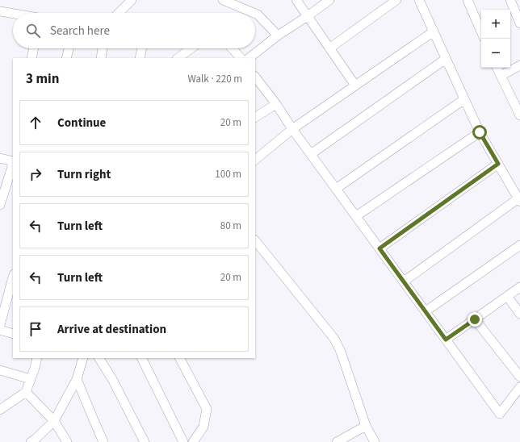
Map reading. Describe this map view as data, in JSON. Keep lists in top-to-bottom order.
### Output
{
  "page": {
    "map_buttons": ["+", "−"],
    "search": "Search here",
    "heading": ["3 min", "Walk · 220 m"],
    "list": [
      ["Continue", "20 m"],
      ["Turn right", "100 m"],
      ["Turn left", "80 m"],
      ["Turn left", "20 m"],
      "Arrive at destination"
    ]
  }
}
